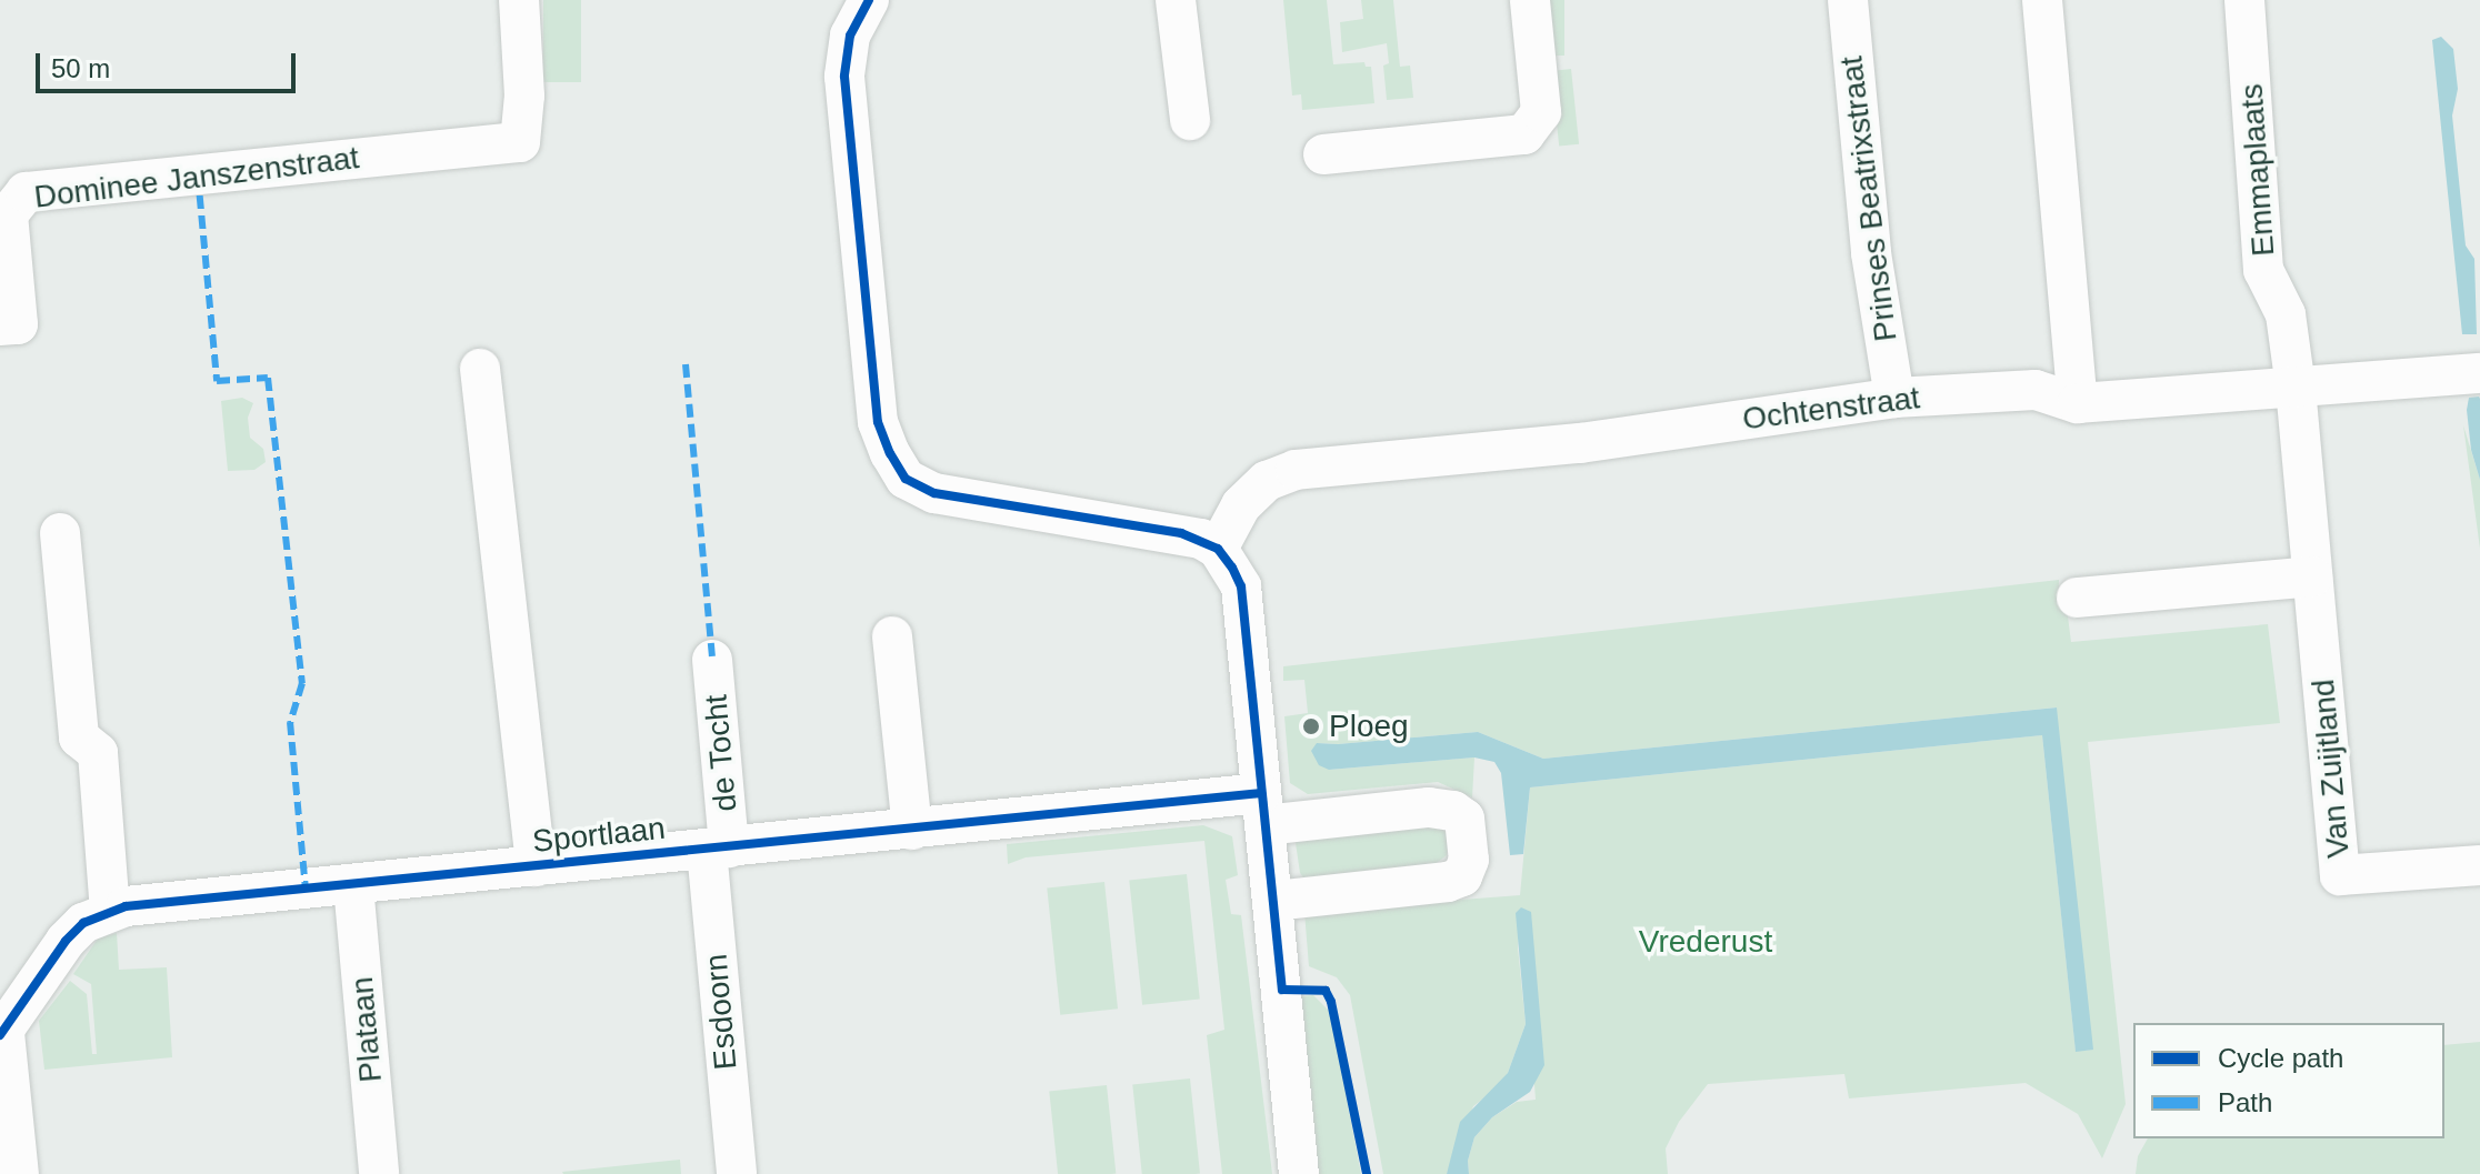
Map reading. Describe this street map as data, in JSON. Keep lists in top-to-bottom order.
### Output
{
  "streets": {
    "street": [
      "Emmaplaats",
      "Dominee Janszenstraat",
      "Prinses Beatrixstraat",
      "Ochtenstraat",
      "de Tocht",
      "Van Zuijtland",
      "Sportlaan",
      "Esdoorn",
      "Plataan"
    ]
  },
  "crossings": [
    ["Emmaplaats", "Van Zuijtland"],
    ["Prinses Beatrixstraat", "Ochtenstraat"],
    ["de Tocht", "Sportlaan"],
    ["de Tocht", "Esdoorn"],
    ["Sportlaan", "Esdoorn"],
    ["Sportlaan", "Plataan"]
  ],
  "parks": ["Vrederust"],
  "places": ["Ploeg"],
  "legend": ["Cycle path", "Path"],
  "scale_bar": "50 m"
}
